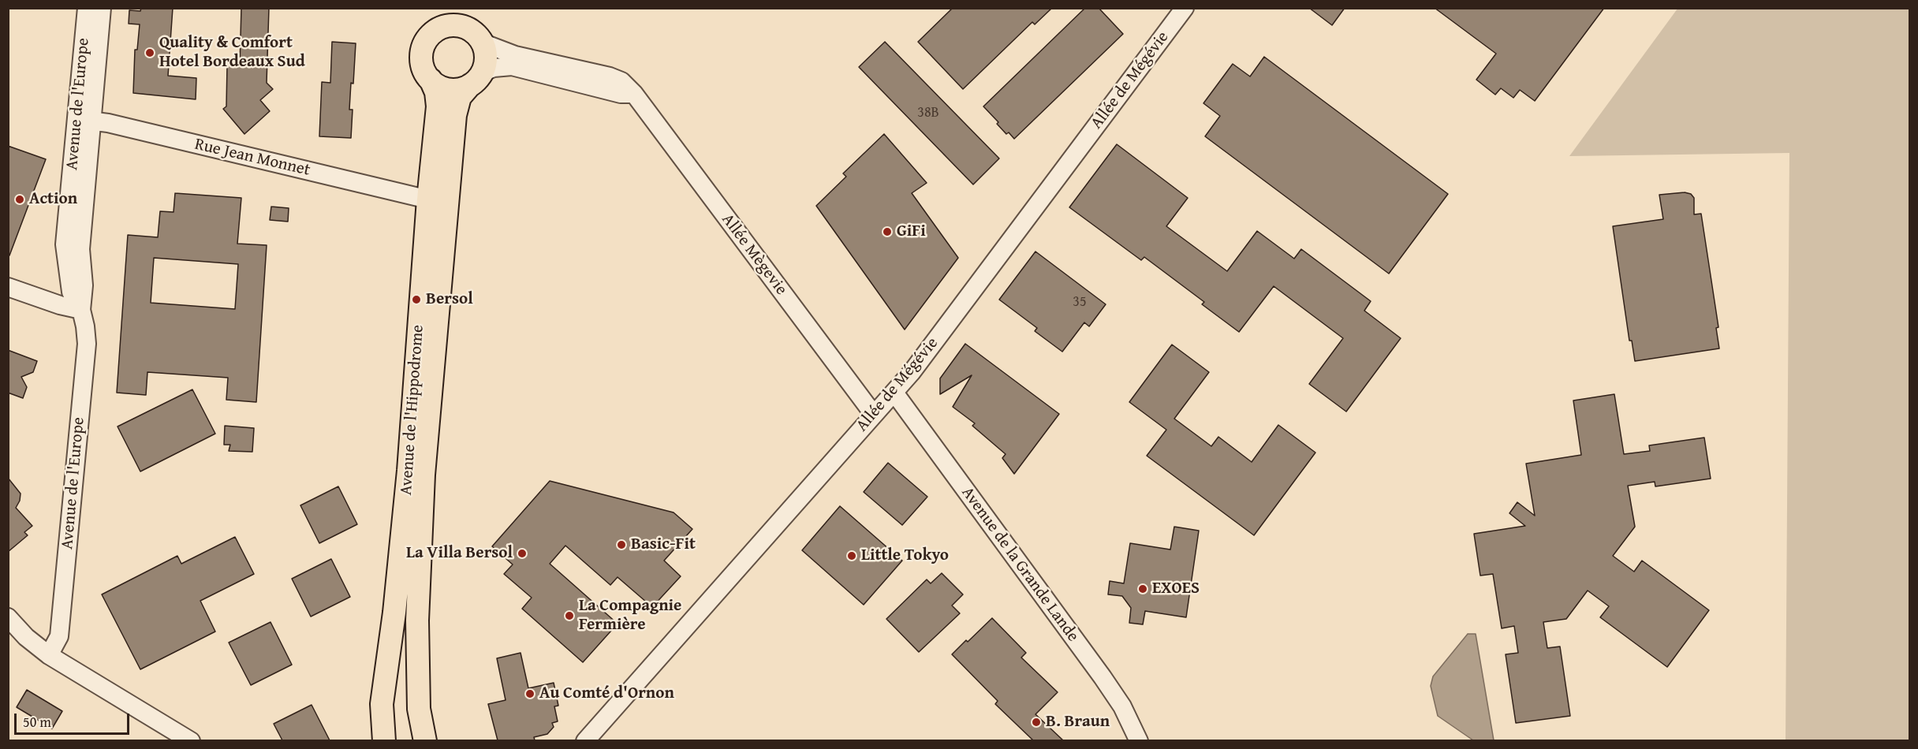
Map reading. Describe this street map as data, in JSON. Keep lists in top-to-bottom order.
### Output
{
  "streets": {
    "main road": ["Avenue de l'Hippodrome"],
    "street": [
      "Allée de Mégévie",
      "Avenue de l'Europe",
      "Rue Jean Monnet",
      "Allée Mègevie",
      "Avenue de la Grande Lande"
    ]
  },
  "crossings": [
    ["Allée de Mégévie", "Allée Mègevie"],
    ["Allée de Mégévie", "Avenue de la Grande Lande"],
    ["Avenue de l'Europe", "Rue Jean Monnet"],
    ["Rue Jean Monnet", "Avenue de l'Hippodrome"],
    ["Allée Mègevie", "Avenue de l'Hippodrome"]
  ],
  "places": [
    "Quality & Comfort Hotel Bordeaux Sud",
    "Action",
    "GiFi",
    "Bersol",
    "Basic-Fit",
    "La Villa Bersol",
    "Little Tokyo",
    "EXOES",
    "La Compagnie Fermière",
    "Au Comté d'Ornon",
    "B. Braun"
  ],
  "house_numbers": ["38B", "35"],
  "scale_bar": "50 m"
}
